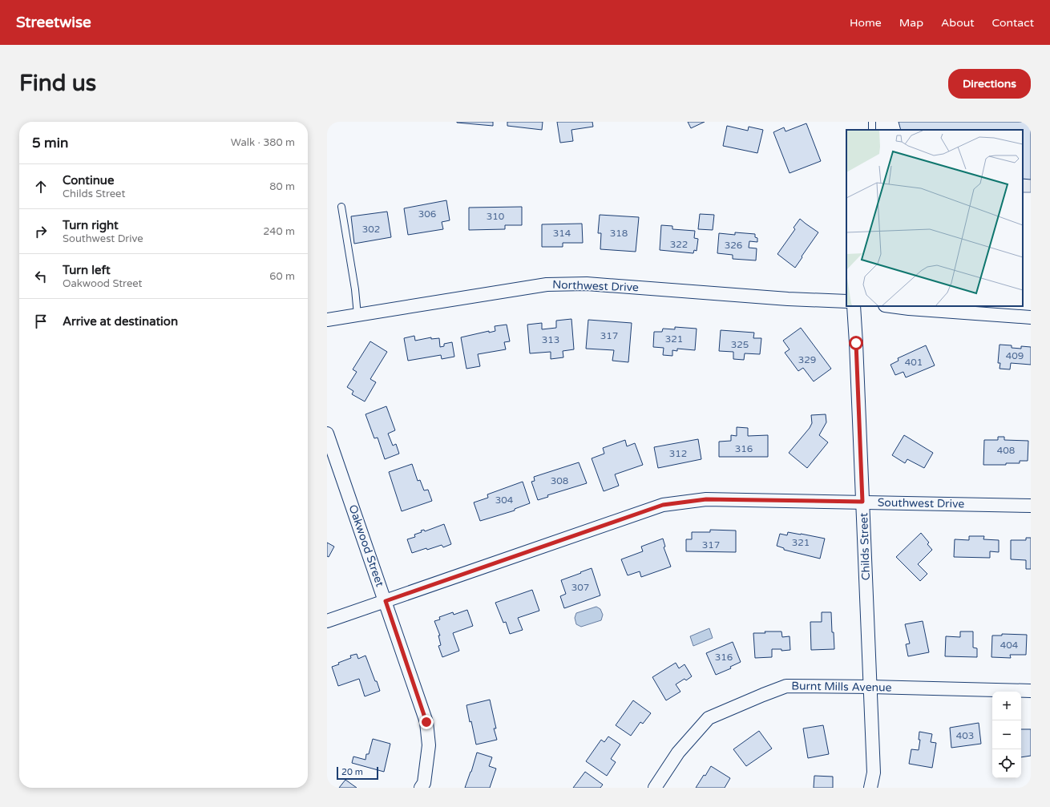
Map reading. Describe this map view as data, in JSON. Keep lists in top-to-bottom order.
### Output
{
  "streets": {
    "street": [
      "Northwest Drive",
      "Southwest Drive",
      "Oakwood Street",
      "Childs Street",
      "Burnt Mills Avenue"
    ]
  },
  "crossings": [
    ["Southwest Drive", "Oakwood Street"],
    ["Southwest Drive", "Childs Street"],
    ["Childs Street", "Burnt Mills Avenue"]
  ],
  "house_numbers": [
    "306",
    "310",
    "302",
    "314",
    "318",
    "322",
    "326",
    "317",
    "321",
    "313",
    "325",
    "409",
    "329",
    "401",
    "316",
    "408",
    "312",
    "308",
    "304",
    "321",
    "317",
    "307",
    "404",
    "316",
    "403"
  ],
  "scale_bar": "20 m",
  "page": {
    "header": "Streetwise",
    "nav": [
      "Home",
      "Map",
      "About",
      "Contact"
    ],
    "buttons": "Directions",
    "title": "Find us",
    "heading": ["5 min", "Walk · 380 m"],
    "list": [
      ["Continue", "Childs Street", "80 m"],
      ["Turn right", "Southwest Drive", "240 m"],
      ["Turn left", "Oakwood Street", "60 m"],
      "Arrive at destination"
    ],
    "map_buttons": ["+", "−"],
    "scale": "20 m"
  }
}
